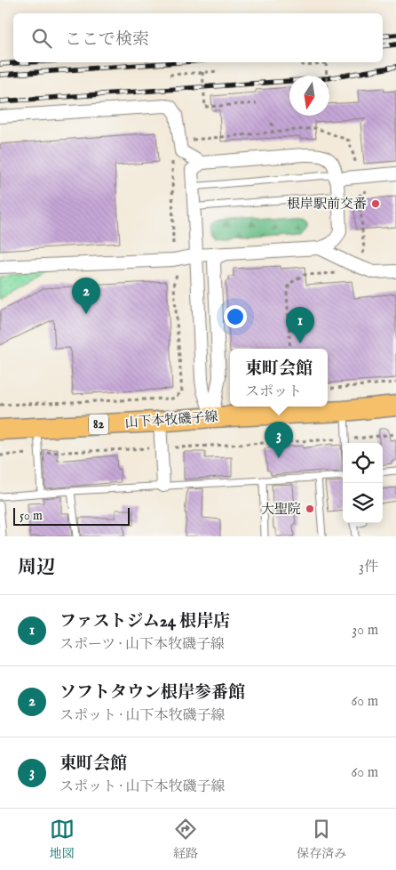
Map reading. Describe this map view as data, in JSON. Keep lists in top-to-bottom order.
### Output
{
  "streets": {
    "main road": ["山下本牧磯子線", "82"]
  },
  "places": ["根岸駅前交番", "大聖院"],
  "scale_bar": "50 m",
  "north": "bottom",
  "page": {
    "search": "ここで検索",
    "pins": ["2", "1", "3"],
    "popup": ["東町会館", "スポット"],
    "scale": "50 m",
    "heading": ["周辺", "3件"],
    "list": [
      {
        "mark": "1",
        "name": "ファストジム24 根岸店",
        "note": "スポーツ · 山下本牧磯子線",
        "value": "30 m"
      },
      {
        "mark": "2",
        "name": "ソフトタウン根岸参番館",
        "note": "スポット · 山下本牧磯子線",
        "value": "60 m"
      },
      {
        "mark": "3",
        "name": "東町会館",
        "note": "スポット · 山下本牧磯子線",
        "value": "60 m"
      }
    ],
    "nav": ["地図", "経路", "保存済み"]
  }
}
